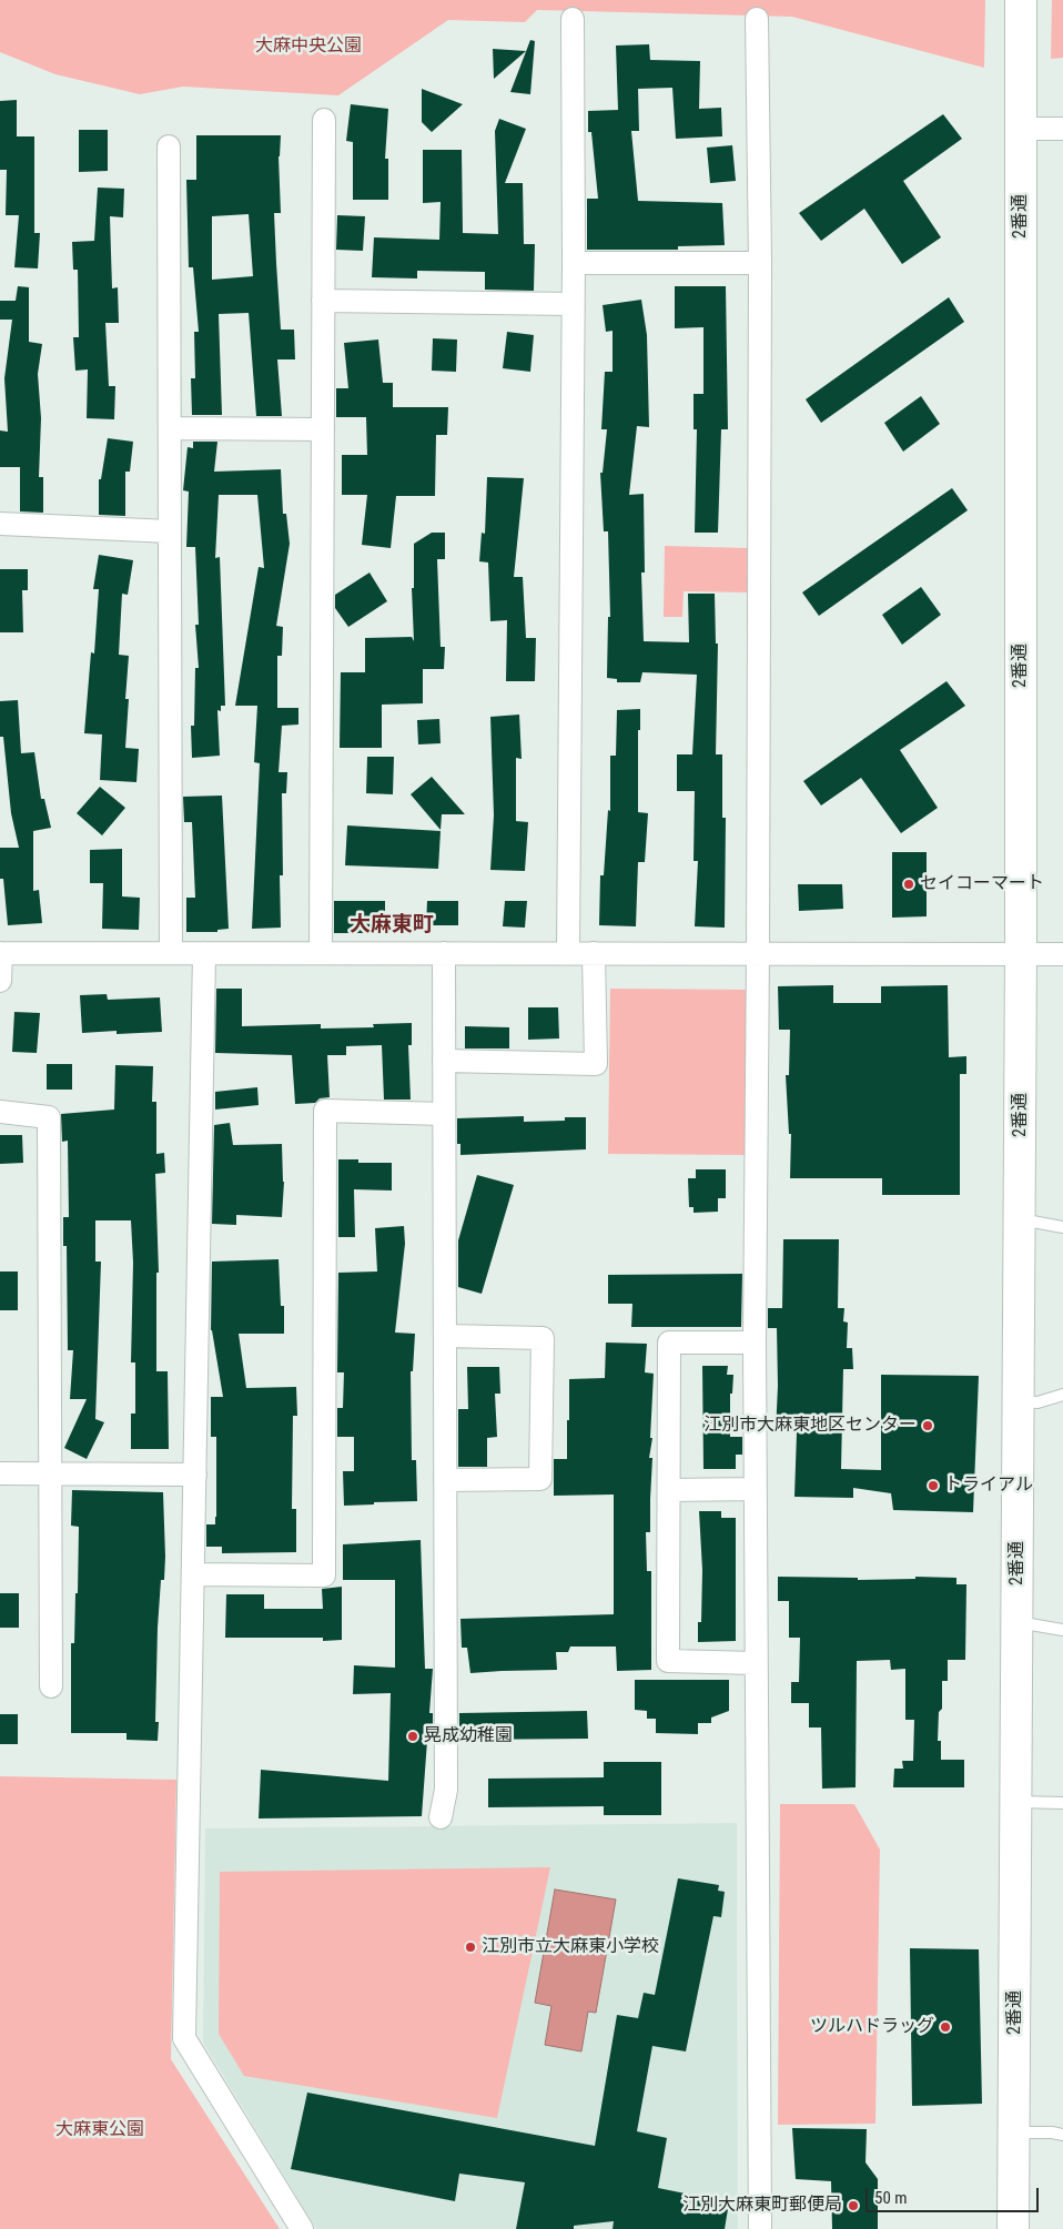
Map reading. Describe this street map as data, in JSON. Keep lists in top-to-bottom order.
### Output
{
  "streets": {
    "main road": ["2番通"]
  },
  "districts": ["大麻東町"],
  "parks": ["大麻中央公園", "大麻東公園"],
  "places": [
    "セイコーマート",
    "江別市大麻東地区センター",
    "トライアル",
    "晃成幼稚園",
    "江別市立大麻東小学校",
    "ツルハドラッグ",
    "江別大麻東町郵便局"
  ],
  "scale_bar": "50 m"
}
